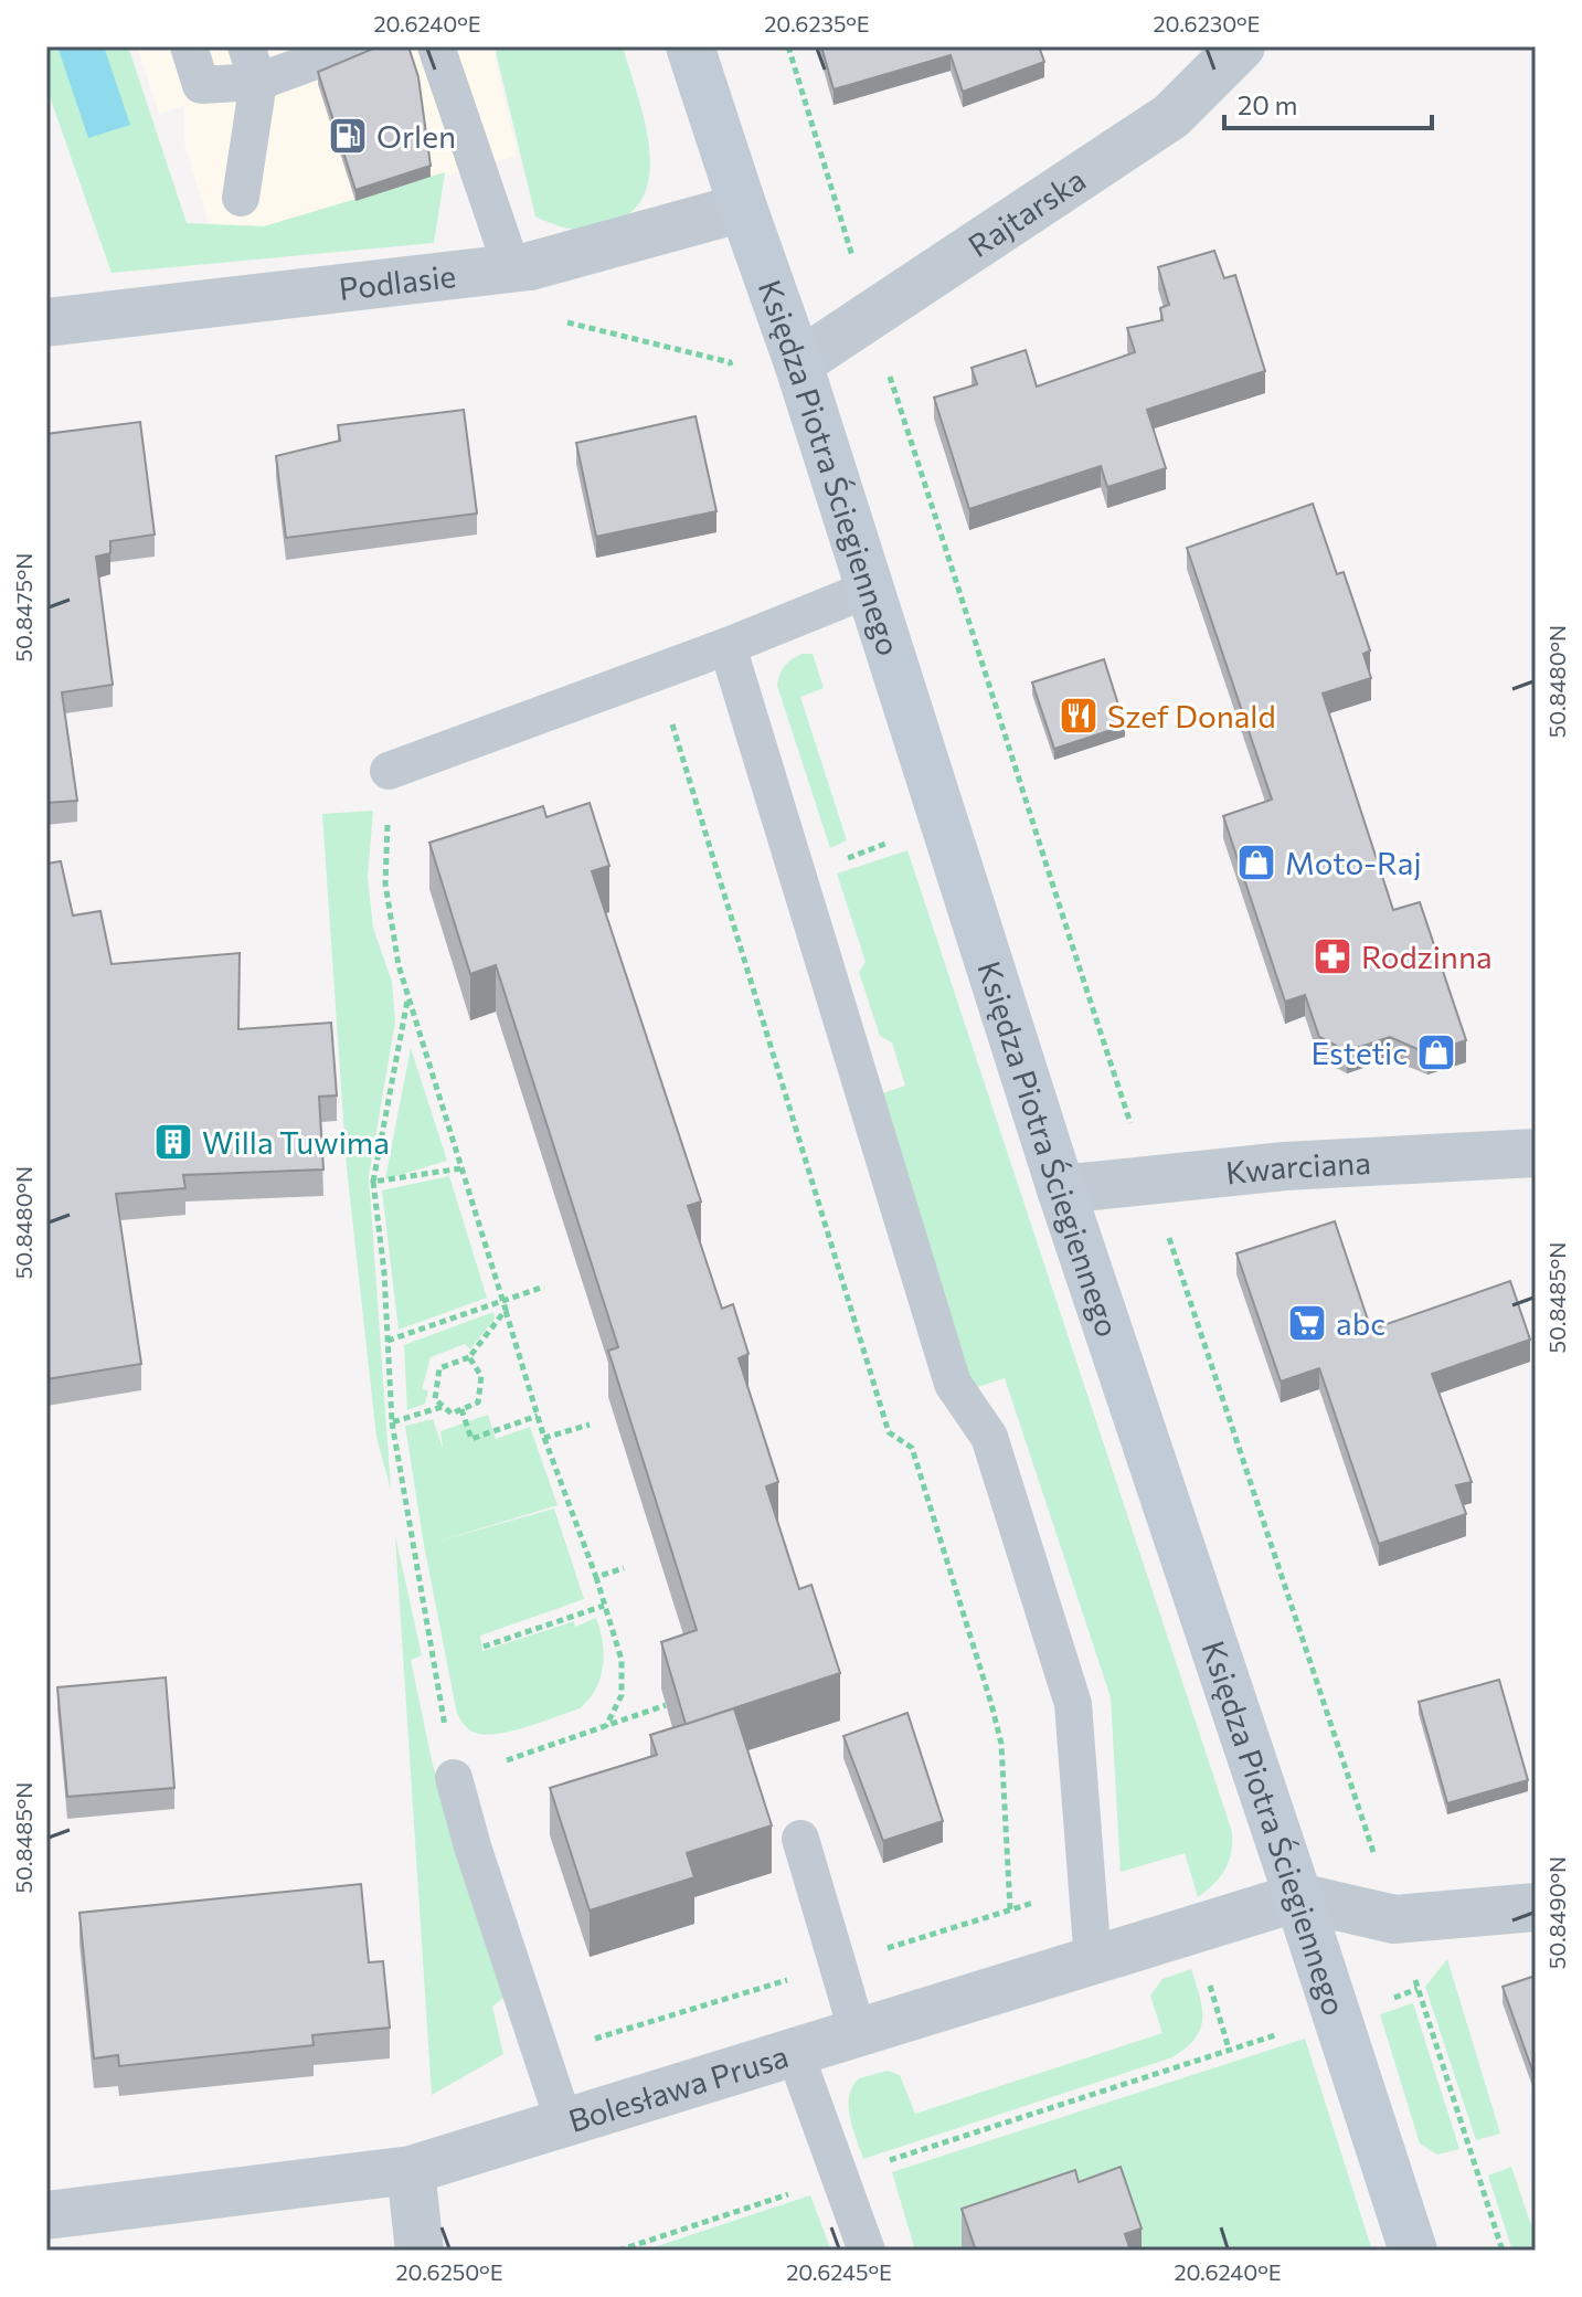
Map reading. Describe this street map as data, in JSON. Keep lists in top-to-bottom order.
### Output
{
  "streets": {
    "street": [
      "Rajtarska",
      "Podlasie",
      "Księdza Piotra Ściegiennego",
      "Kwarciana",
      "Bolesława Prusa"
    ]
  },
  "crossings": [
    ["Rajtarska", "Księdza Piotra Ściegiennego"],
    ["Podlasie", "Księdza Piotra Ściegiennego"],
    ["Księdza Piotra Ściegiennego", "Kwarciana"],
    ["Księdza Piotra Ściegiennego", "Bolesława Prusa"]
  ],
  "places": {
    "fuel station": ["Orlen"],
    "restaurant": ["Szef Donald"],
    "shop": ["Moto-Raj", "Estetic"],
    "pharmacy": ["Rodzinna"],
    "building": ["Willa Tuwima"],
    "supermarket": ["abc"]
  },
  "scale_bar": "20 m",
  "coordinates": [
    "20.6240°E",
    "20.6235°E",
    "20.6230°E",
    "50.8475°N",
    "50.8480°N",
    "50.8485°N",
    "50.8490°N",
    "20.6250°E",
    "20.6245°E"
  ]
}
